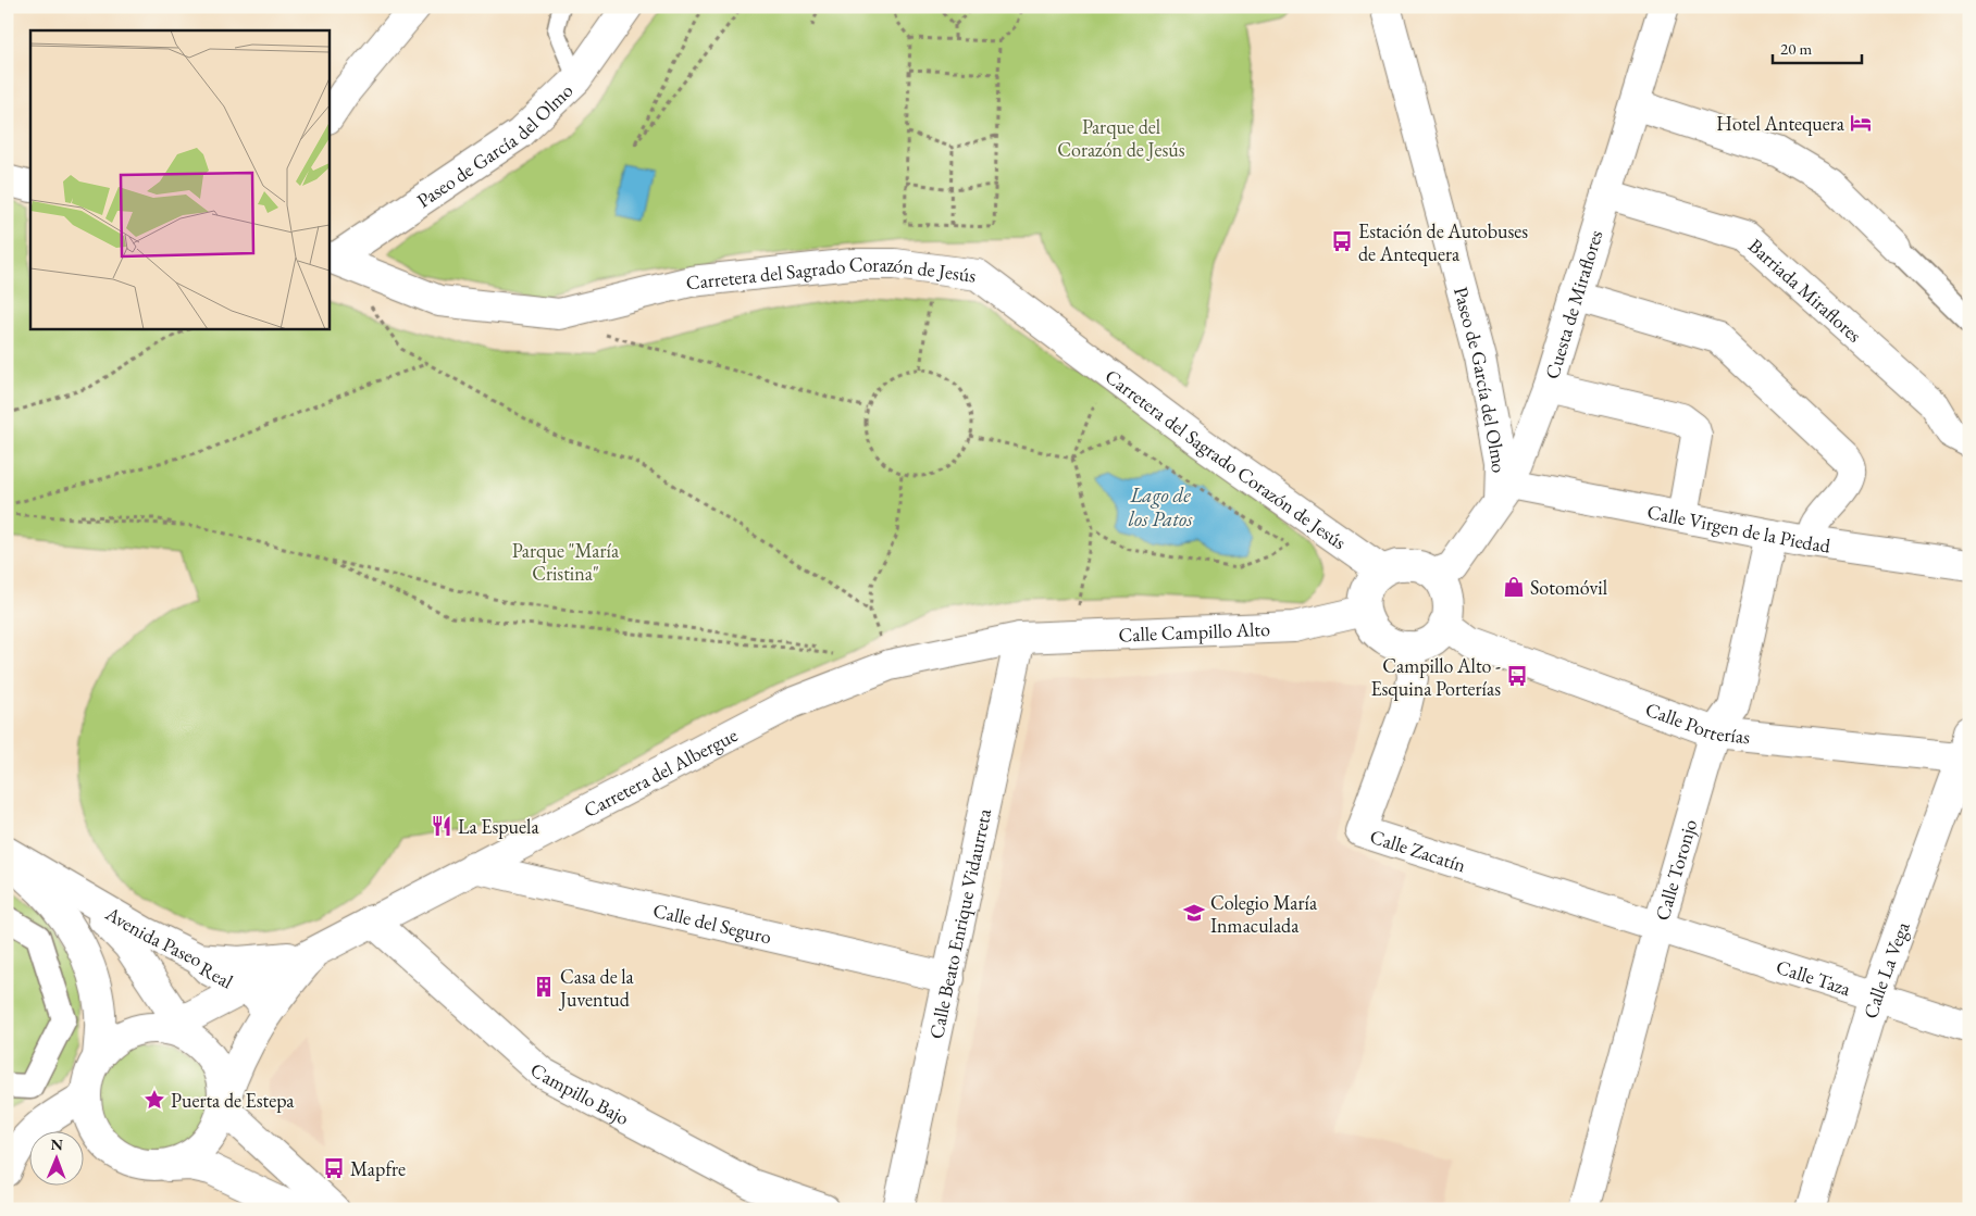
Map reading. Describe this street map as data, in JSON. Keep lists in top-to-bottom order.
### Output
{
  "streets": {
    "street": [
      "Paseo de García del Olmo",
      "Carretera del Sagrado Corazón de Jesús",
      "Barriada Miraflores",
      "Cuesta de Miraflores",
      "Calle Virgen de la Piedad",
      "Calle Campillo Alto",
      "Calle Porterías",
      "Carretera del Albergue",
      "Calle Zacatín",
      "Calle Toronjo",
      "Calle del Seguro",
      "Calle Beato Enrique Vidaurreta",
      "Avenida Paseo Real",
      "Calle La Vega",
      "Calle Taza",
      "Campillo Bajo"
    ]
  },
  "crossings": [
    ["Paseo de García del Olmo", "Carretera del Sagrado Corazón de Jesús"],
    ["Paseo de García del Olmo", "Cuesta de Miraflores"],
    ["Paseo de García del Olmo", "Calle Virgen de la Piedad"],
    ["Carretera del Sagrado Corazón de Jesús", "Cuesta de Miraflores"],
    ["Carretera del Sagrado Corazón de Jesús", "Calle Campillo Alto"],
    ["Carretera del Sagrado Corazón de Jesús", "Calle Porterías"],
    ["Carretera del Sagrado Corazón de Jesús", "Calle Zacatín"],
    ["Barriada Miraflores", "Cuesta de Miraflores"],
    ["Cuesta de Miraflores", "Calle Virgen de la Piedad"],
    ["Cuesta de Miraflores", "Calle Campillo Alto"],
    ["Cuesta de Miraflores", "Calle Porterías"],
    ["Cuesta de Miraflores", "Calle Zacatín"],
    ["Calle Virgen de la Piedad", "Calle Toronjo"],
    ["Calle Campillo Alto", "Calle Porterías"],
    ["Calle Campillo Alto", "Carretera del Albergue"],
    ["Calle Campillo Alto", "Calle Zacatín"],
    ["Calle Campillo Alto", "Calle Beato Enrique Vidaurreta"],
    ["Calle Porterías", "Calle Zacatín"],
    ["Calle Porterías", "Calle Toronjo"],
    ["Calle Porterías", "Calle La Vega"],
    ["Carretera del Albergue", "Calle del Seguro"],
    ["Carretera del Albergue", "Calle Beato Enrique Vidaurreta"],
    ["Carretera del Albergue", "Avenida Paseo Real"],
    ["Carretera del Albergue", "Campillo Bajo"],
    ["Calle Zacatín", "Calle Toronjo"],
    ["Calle Zacatín", "Calle Taza"],
    ["Calle Toronjo", "Calle Taza"],
    ["Calle del Seguro", "Calle Beato Enrique Vidaurreta"],
    ["Calle La Vega", "Calle Taza"]
  ],
  "water": ["Lago de los Patos"],
  "parks": ["Parque del Corazón de Jesús", "Parque \"María Cristina\""],
  "places": {
    "hotel": ["Hotel Antequera"],
    "bus stop": ["Estación de Autobuses de Antequera", "Campillo Alto - Esquina Porterías", "Mapfre"],
    "shop": ["Sotomóvil"],
    "restaurant": ["La Espuela"],
    "school or university": ["Colegio María Inmaculada"],
    "building": ["Casa de la Juventud"],
    "place": ["Puerta de Estepa"]
  },
  "scale_bar": "20 m",
  "north": "top"
}
